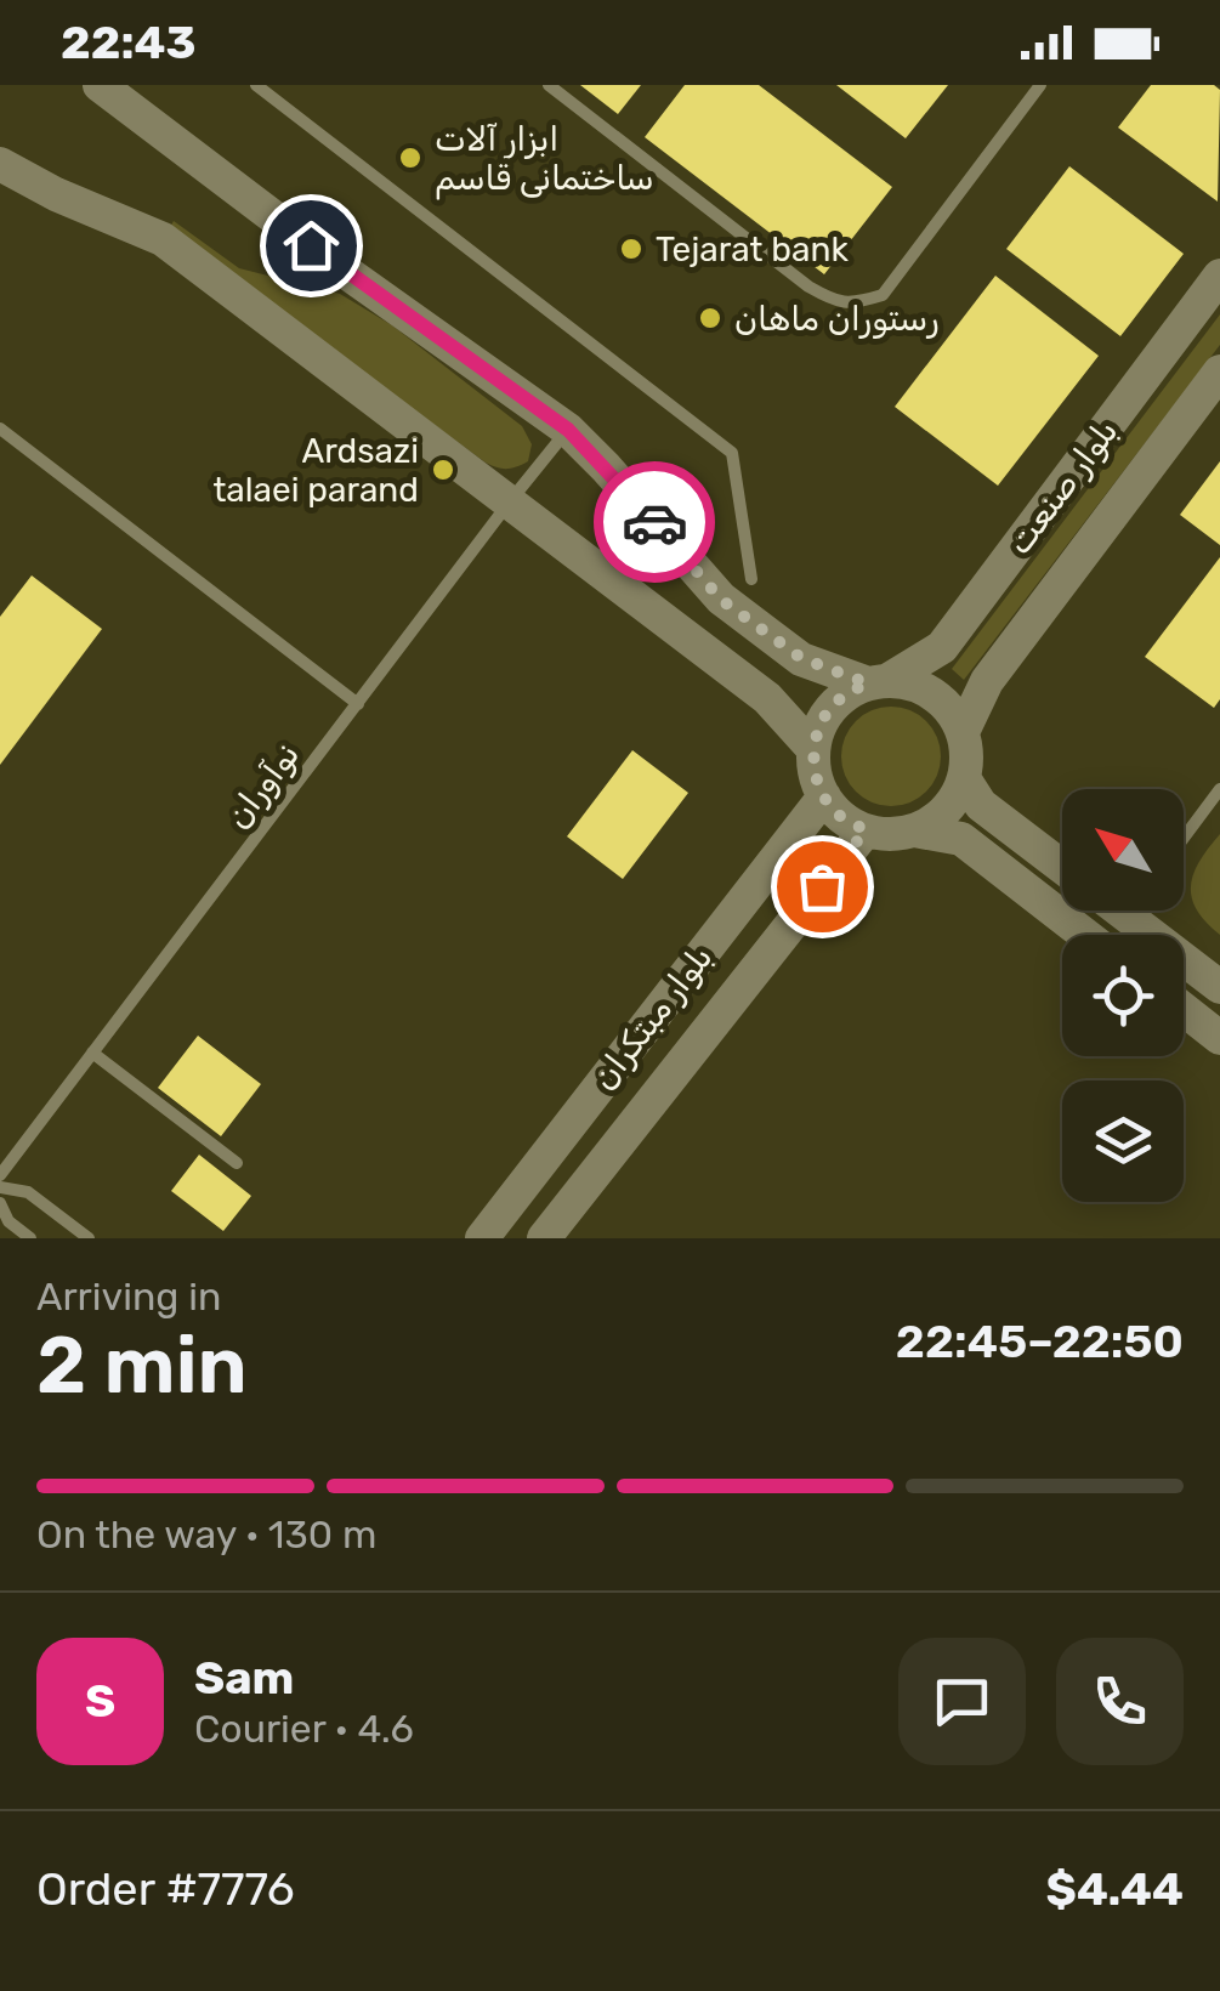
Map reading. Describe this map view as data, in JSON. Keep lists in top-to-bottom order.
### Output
{
  "streets": {
    "street": ["بلوار صنعت", "بلوار مبتکران"],
    "lane": ["نوآوران"]
  },
  "crossings": [
    ["بلوار صنعت", "بلوار مبتکران"]
  ],
  "places": [
    "ابزار آلات ساختمانی قاسم",
    "Tejarat bank",
    "رستوران ماهان",
    "Ardsazi talaei parand"
  ],
  "north": "top left",
  "page": {
    "status": "22:43",
    "heading": ["2 min", "Arriving in", "22:45–22:50"],
    "panel": [
      "Sam",
      "Courier · 4.6",
      "Order #7776",
      "$4.44"
    ],
    "bar": "On the way · 130 m",
    "round": "S"
  }
}
